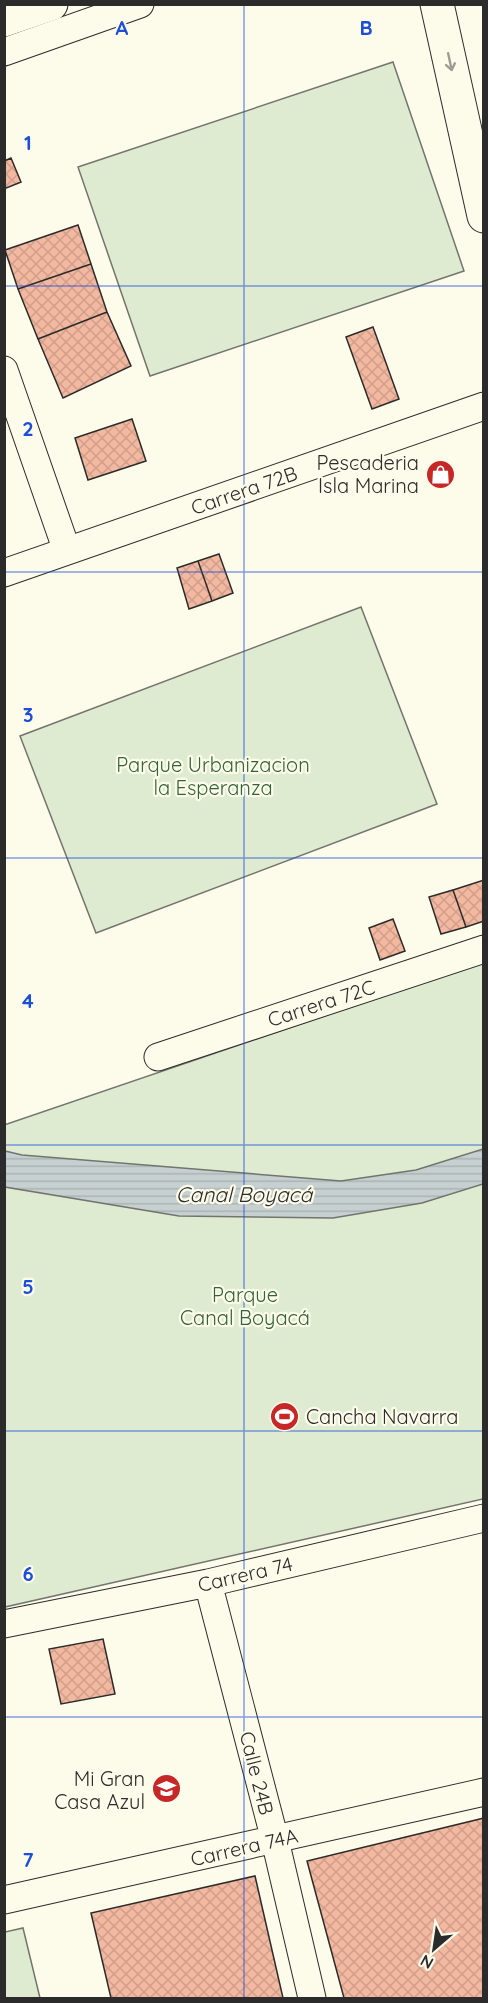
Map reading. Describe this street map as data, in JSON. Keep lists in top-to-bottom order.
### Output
{
  "streets": {
    "street": [
      "Carrera 72B",
      "Carrera 72C",
      "Carrera 74",
      "Calle 24B",
      "Carrera 74A"
    ]
  },
  "crossings": [
    ["Carrera 74", "Calle 24B"],
    ["Calle 24B", "Carrera 74A"]
  ],
  "water": ["Canal Boyacá"],
  "parks": ["Parque Urbanizacion la Esperanza", "Parque Canal Boyacá"],
  "places": {
    "shop": ["Pescaderia Isla Marina"],
    "sports": ["Cancha Navarra"],
    "school or university": ["Mi Gran Casa Azul"]
  },
  "north": "bottom left",
  "grid": {
    "columns": ["A", "B"],
    "rows": [
      "1",
      "2",
      "3",
      "4",
      "5",
      "6",
      "7"
    ]
  }
}
